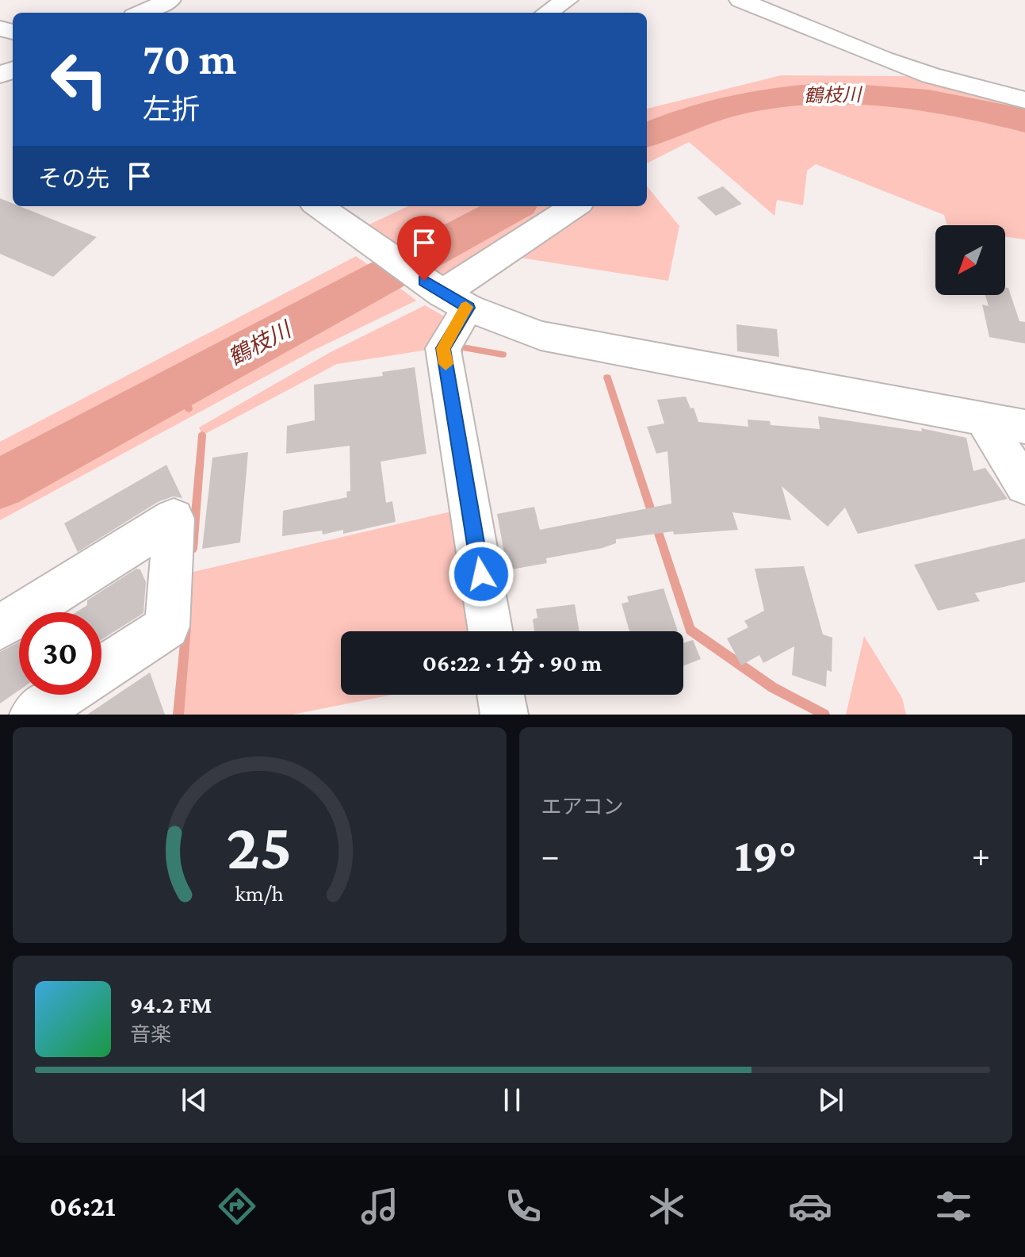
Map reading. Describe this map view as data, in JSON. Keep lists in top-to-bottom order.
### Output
{
  "water": ["鶴枝川"],
  "north": "bottom left",
  "page": {
    "turn": ["70 m", "左折"],
    "then": "その先",
    "limit": "30",
    "trip": "06:22 · 1 分 · 90 m",
    "tile": "エアコン",
    "heat": ["−", "19°", "+"],
    "song": ["94.2 FM", "音楽"],
    "tabs": "06:21",
    "gauge": ["25", "km/h"]
  }
}
